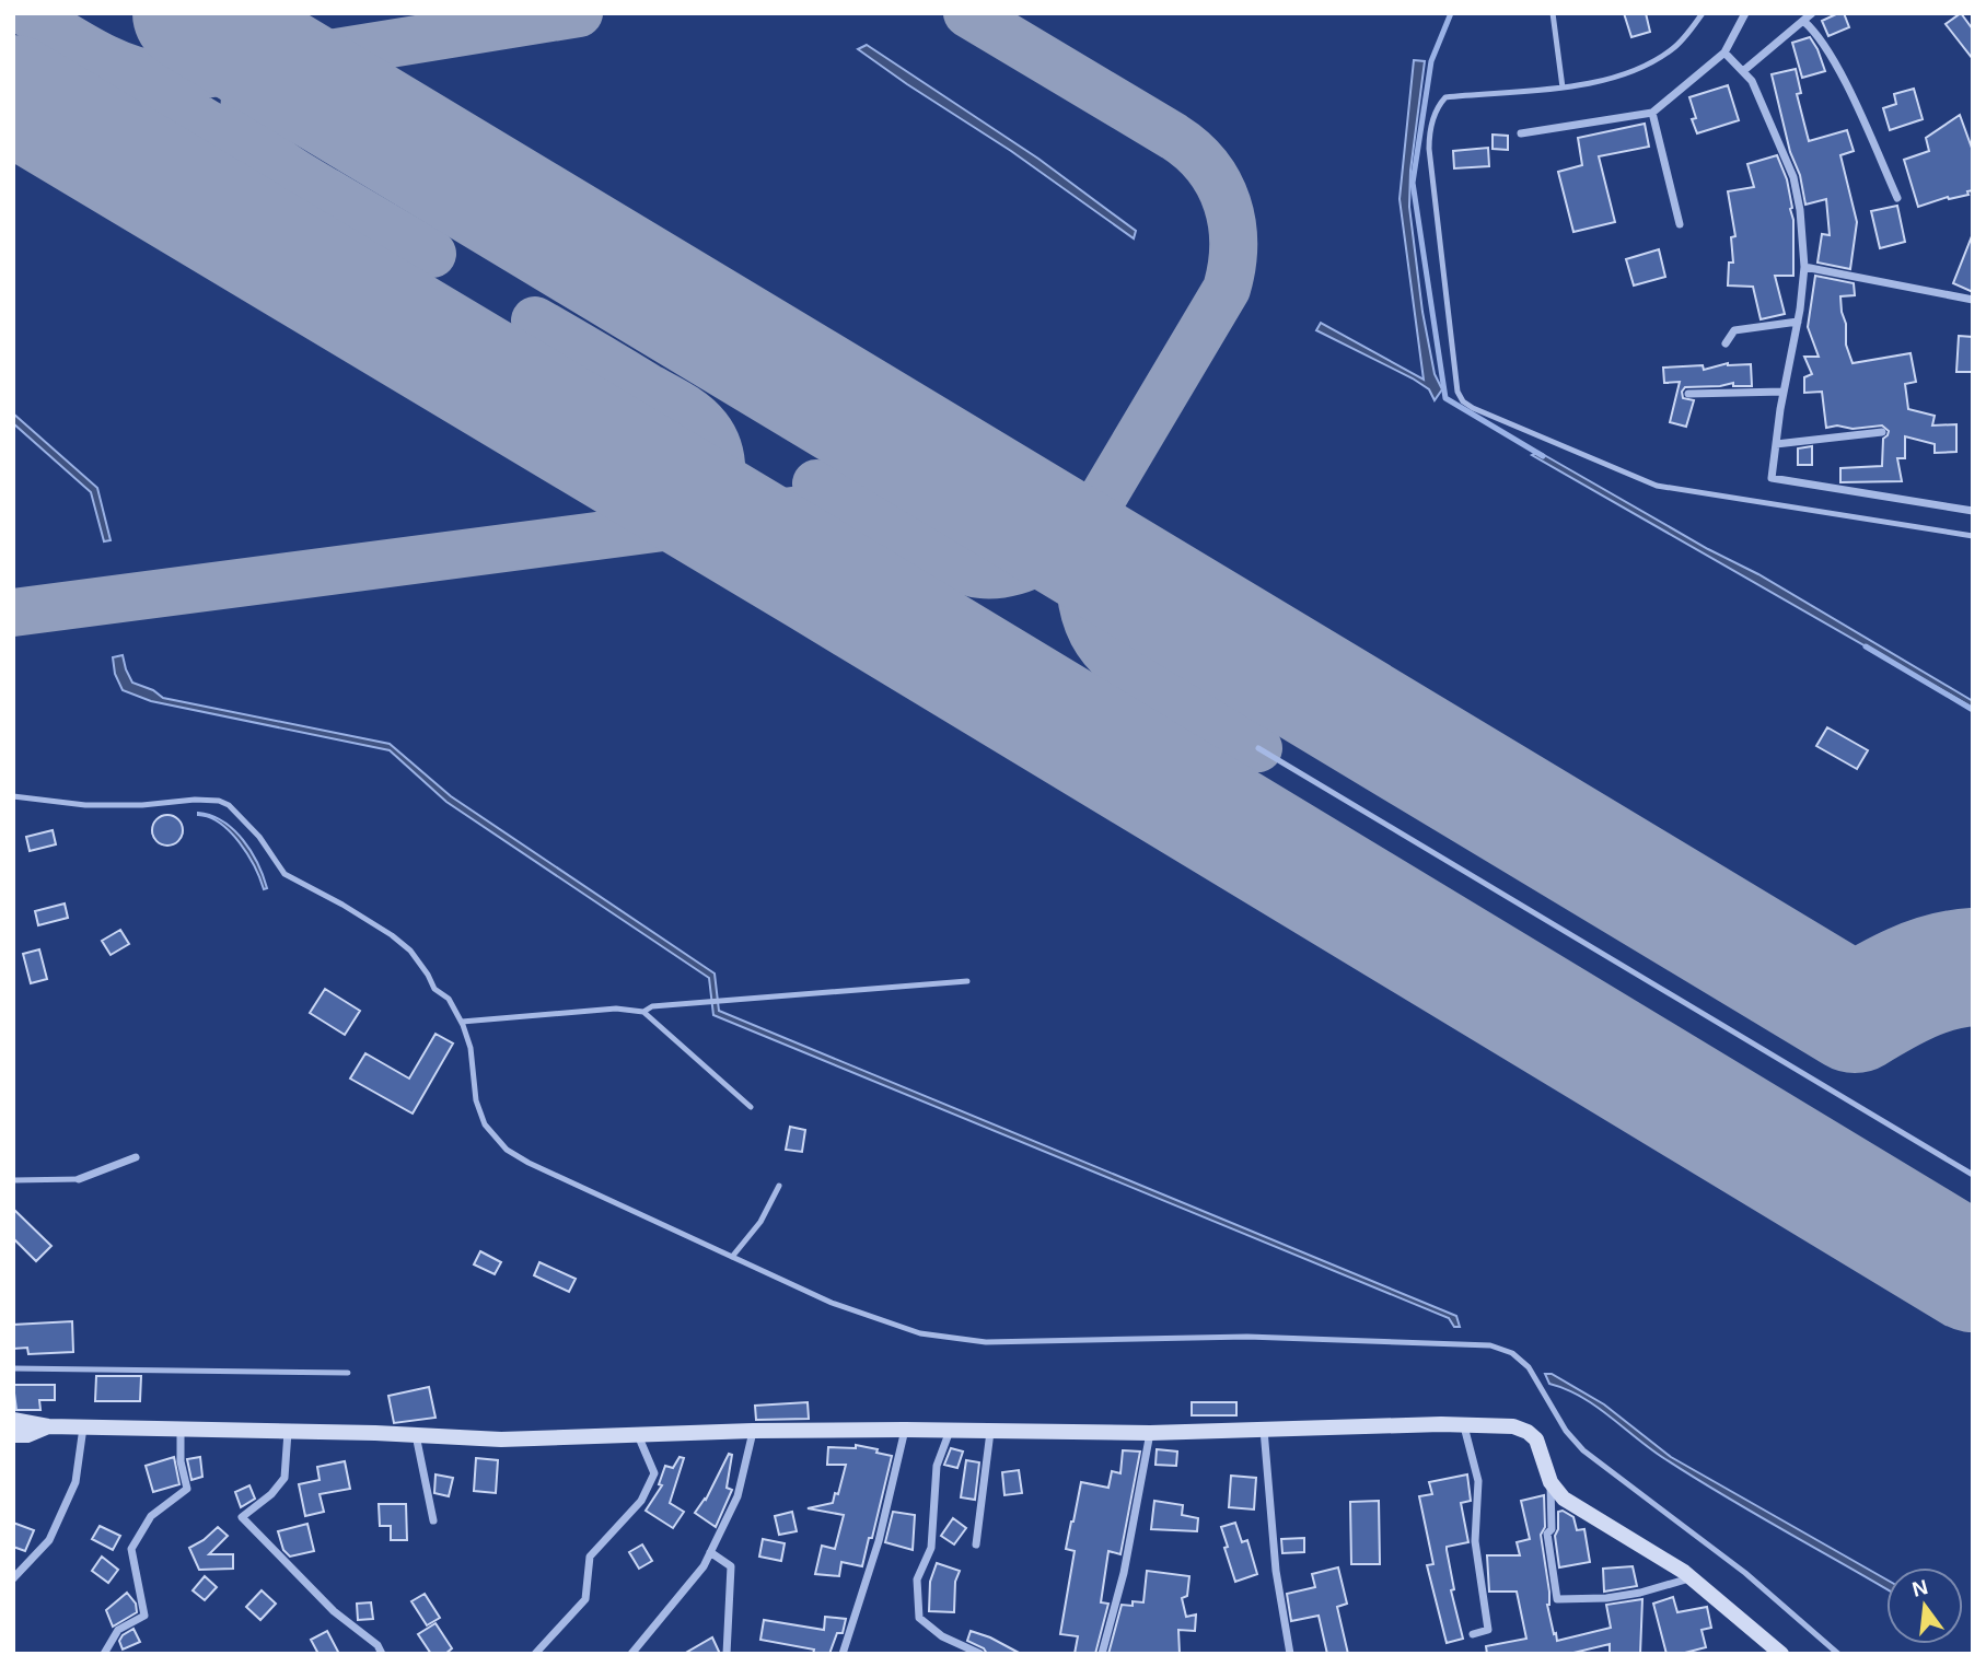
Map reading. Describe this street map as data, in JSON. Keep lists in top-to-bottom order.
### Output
{
  "north": "top"
}
